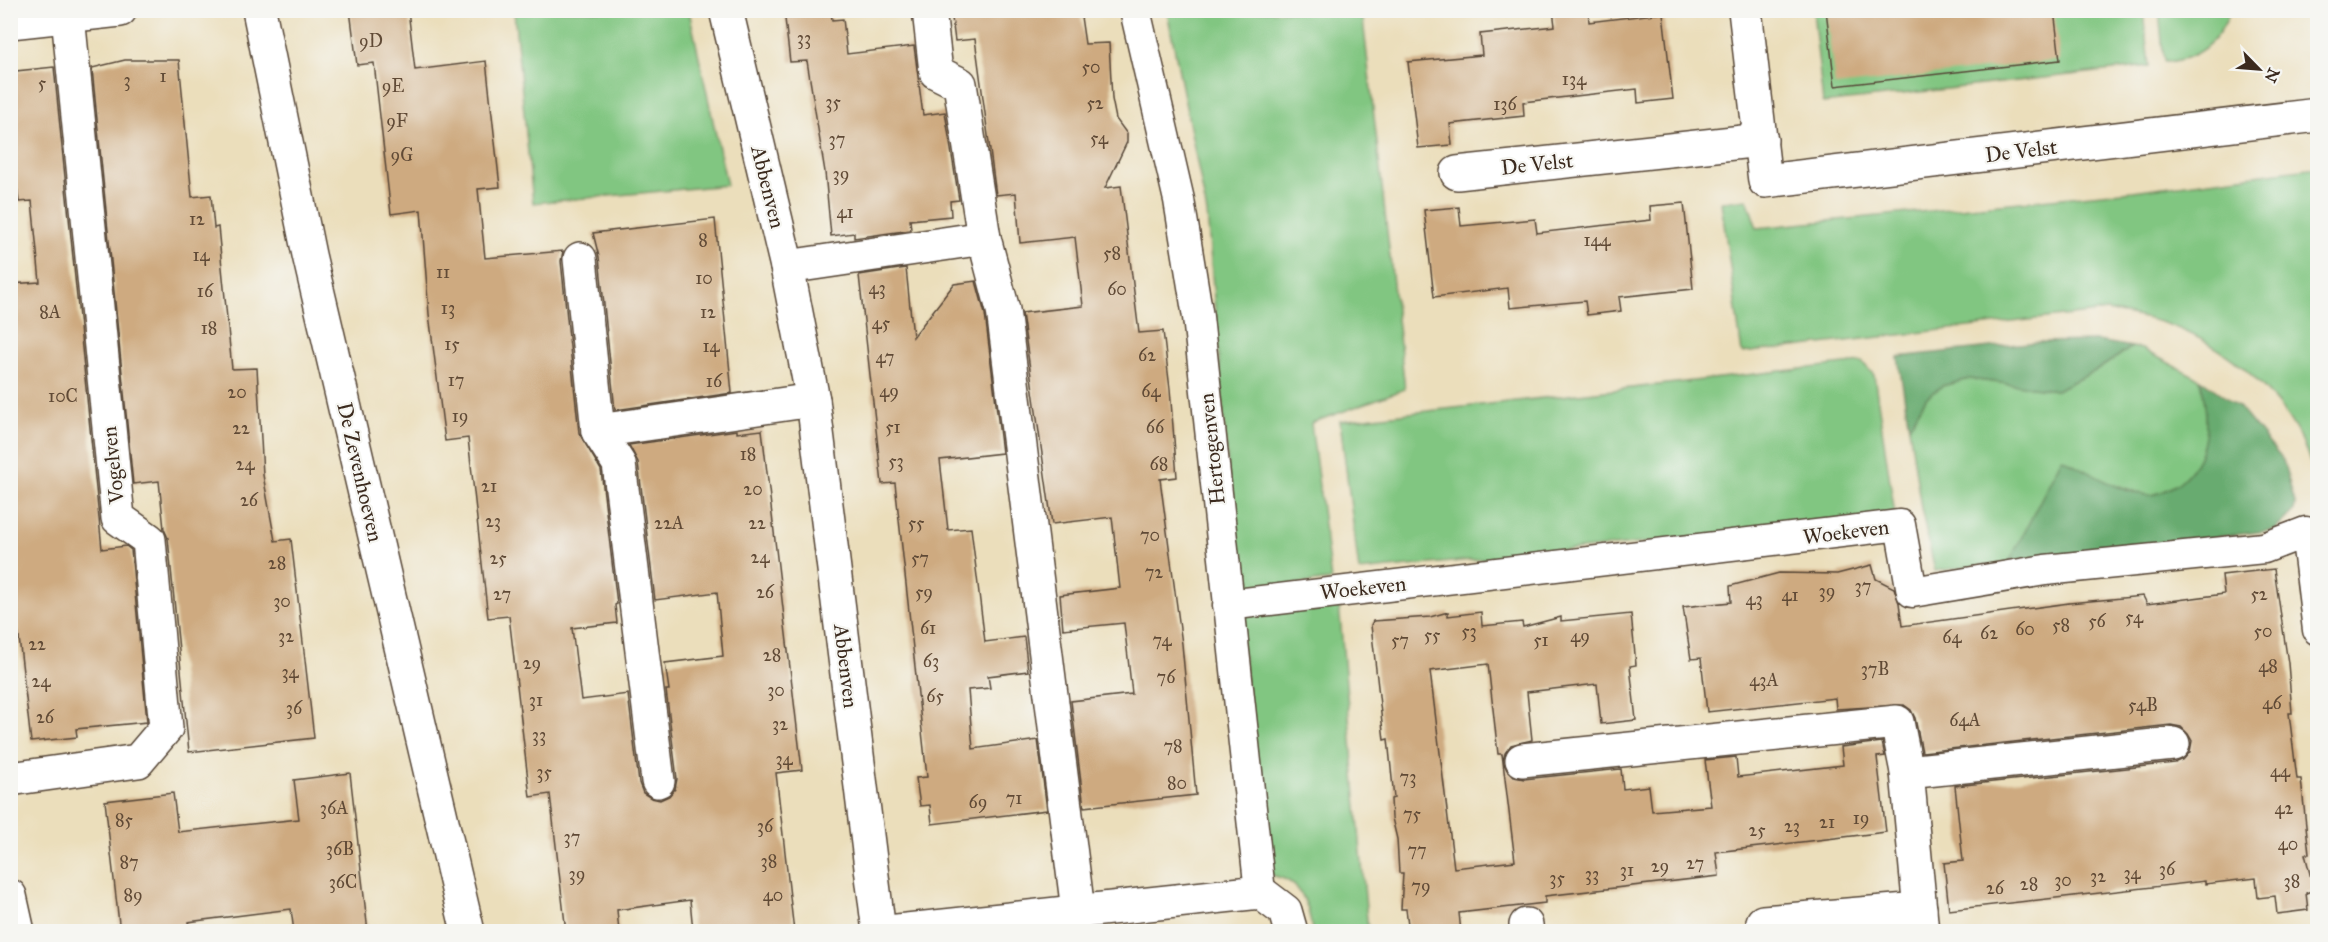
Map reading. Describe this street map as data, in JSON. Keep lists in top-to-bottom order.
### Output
{
  "streets": {
    "street": [
      "De Velst",
      "Abbenven",
      "Hertogenven",
      "Vogelven",
      "De Zevenhoeven",
      "Woekeven"
    ]
  },
  "crossings": [
    ["Hertogenven", "Woekeven"]
  ],
  "house_numbers": [
    "33",
    "9D",
    "50",
    "1",
    "134",
    "3",
    "5",
    "9E",
    "35",
    "52",
    "136",
    "9F",
    "54",
    "37",
    "9G",
    "39",
    "41",
    "12",
    "8",
    "144",
    "58",
    "14",
    "11",
    "10",
    "43",
    "60",
    "16",
    "13",
    "8A",
    "12",
    "45",
    "18",
    "15",
    "14",
    "62",
    "47",
    "17",
    "16",
    "49",
    "64",
    "20",
    "10C",
    "19",
    "51",
    "66",
    "22",
    "18",
    "53",
    "24",
    "68",
    "21",
    "20",
    "26",
    "23",
    "22A",
    "22",
    "55",
    "70",
    "24",
    "25",
    "57",
    "28",
    "72",
    "37",
    "39",
    "26",
    "59",
    "27",
    "52",
    "41",
    "43",
    "30",
    "54",
    "56",
    "58",
    "61",
    "60",
    "53",
    "50",
    "62",
    "55",
    "32",
    "49",
    "64",
    "74",
    "57",
    "51",
    "22",
    "28",
    "63",
    "29",
    "48",
    "37B",
    "34",
    "76",
    "43A",
    "24",
    "30",
    "65",
    "31",
    "46",
    "54B",
    "36",
    "26",
    "64A",
    "32",
    "33",
    "78",
    "34",
    "44",
    "35",
    "73",
    "80",
    "71",
    "69",
    "36A",
    "42",
    "75",
    "19",
    "85",
    "21",
    "36",
    "23",
    "25",
    "37",
    "40",
    "36B",
    "77",
    "38",
    "87",
    "27",
    "29",
    "36",
    "31",
    "34",
    "39",
    "33",
    "32",
    "35",
    "30",
    "38",
    "36C",
    "28",
    "79",
    "26",
    "89",
    "40"
  ],
  "north": "bottom right"
}
